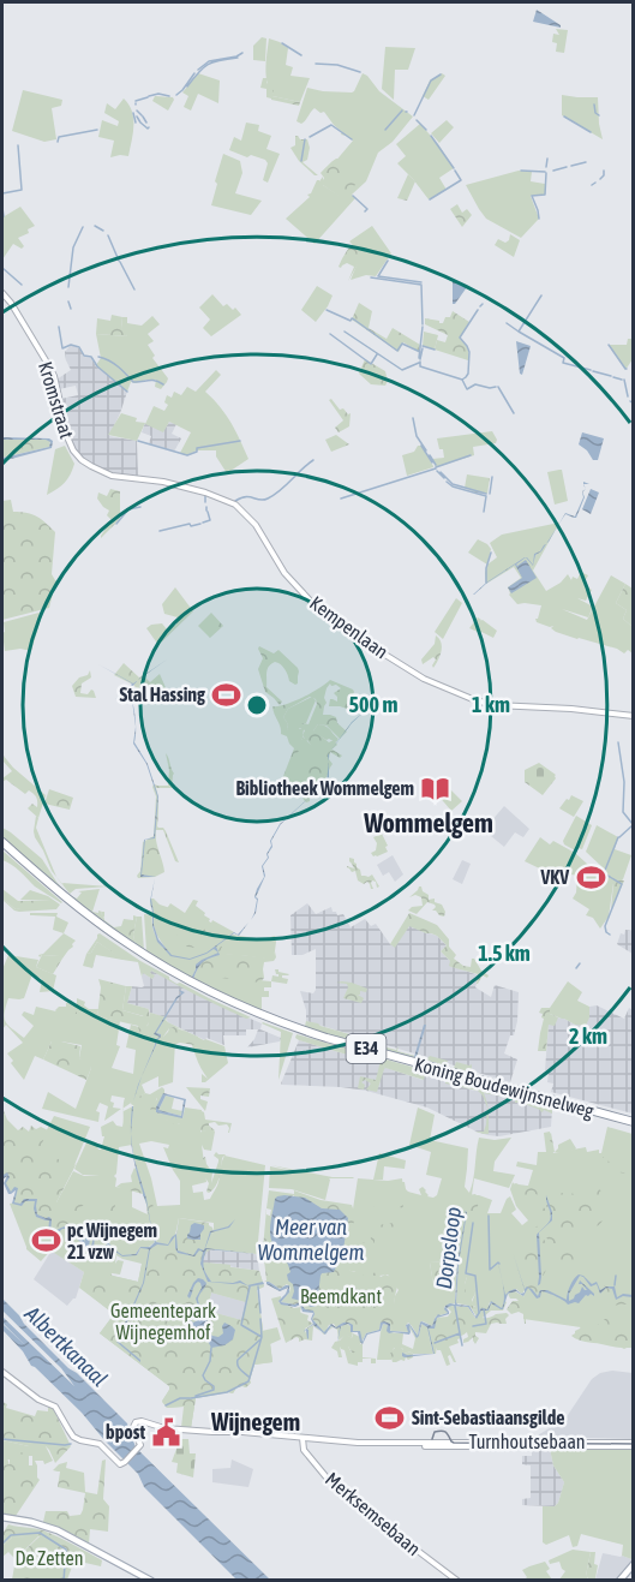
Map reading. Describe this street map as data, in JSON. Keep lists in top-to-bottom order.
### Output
{
  "streets": {
    "highway": ["E34", "Koning Boudewijnsnelweg"],
    "main road": [
      "Kromstraat",
      "Kempenlaan",
      "Turnhoutsebaan",
      "Merksemsebaan"
    ]
  },
  "crossings": [
    ["Kromstraat", "Kempenlaan"],
    ["Turnhoutsebaan", "Merksemsebaan"]
  ],
  "districts": ["Wommelgem", "Wijnegem"],
  "water": ["Meer van Wommelgem", "Dorpsloop", "Albertkanaal"],
  "parks": ["Beemdkant", "Gemeentepark Wijnegemhof", "De Zetten"],
  "places": {
    "sports": [
      "Stal Hassing",
      "VKV",
      "pc Wijnegem 21 vzw",
      "Sint-Sebastiaansgilde"
    ],
    "library": ["Bibliotheek Wommelgem"],
    "public building": ["bpost"]
  },
  "rings": [
    "500 m",
    "1 km",
    "1.5 km",
    "2 km"
  ]
}
